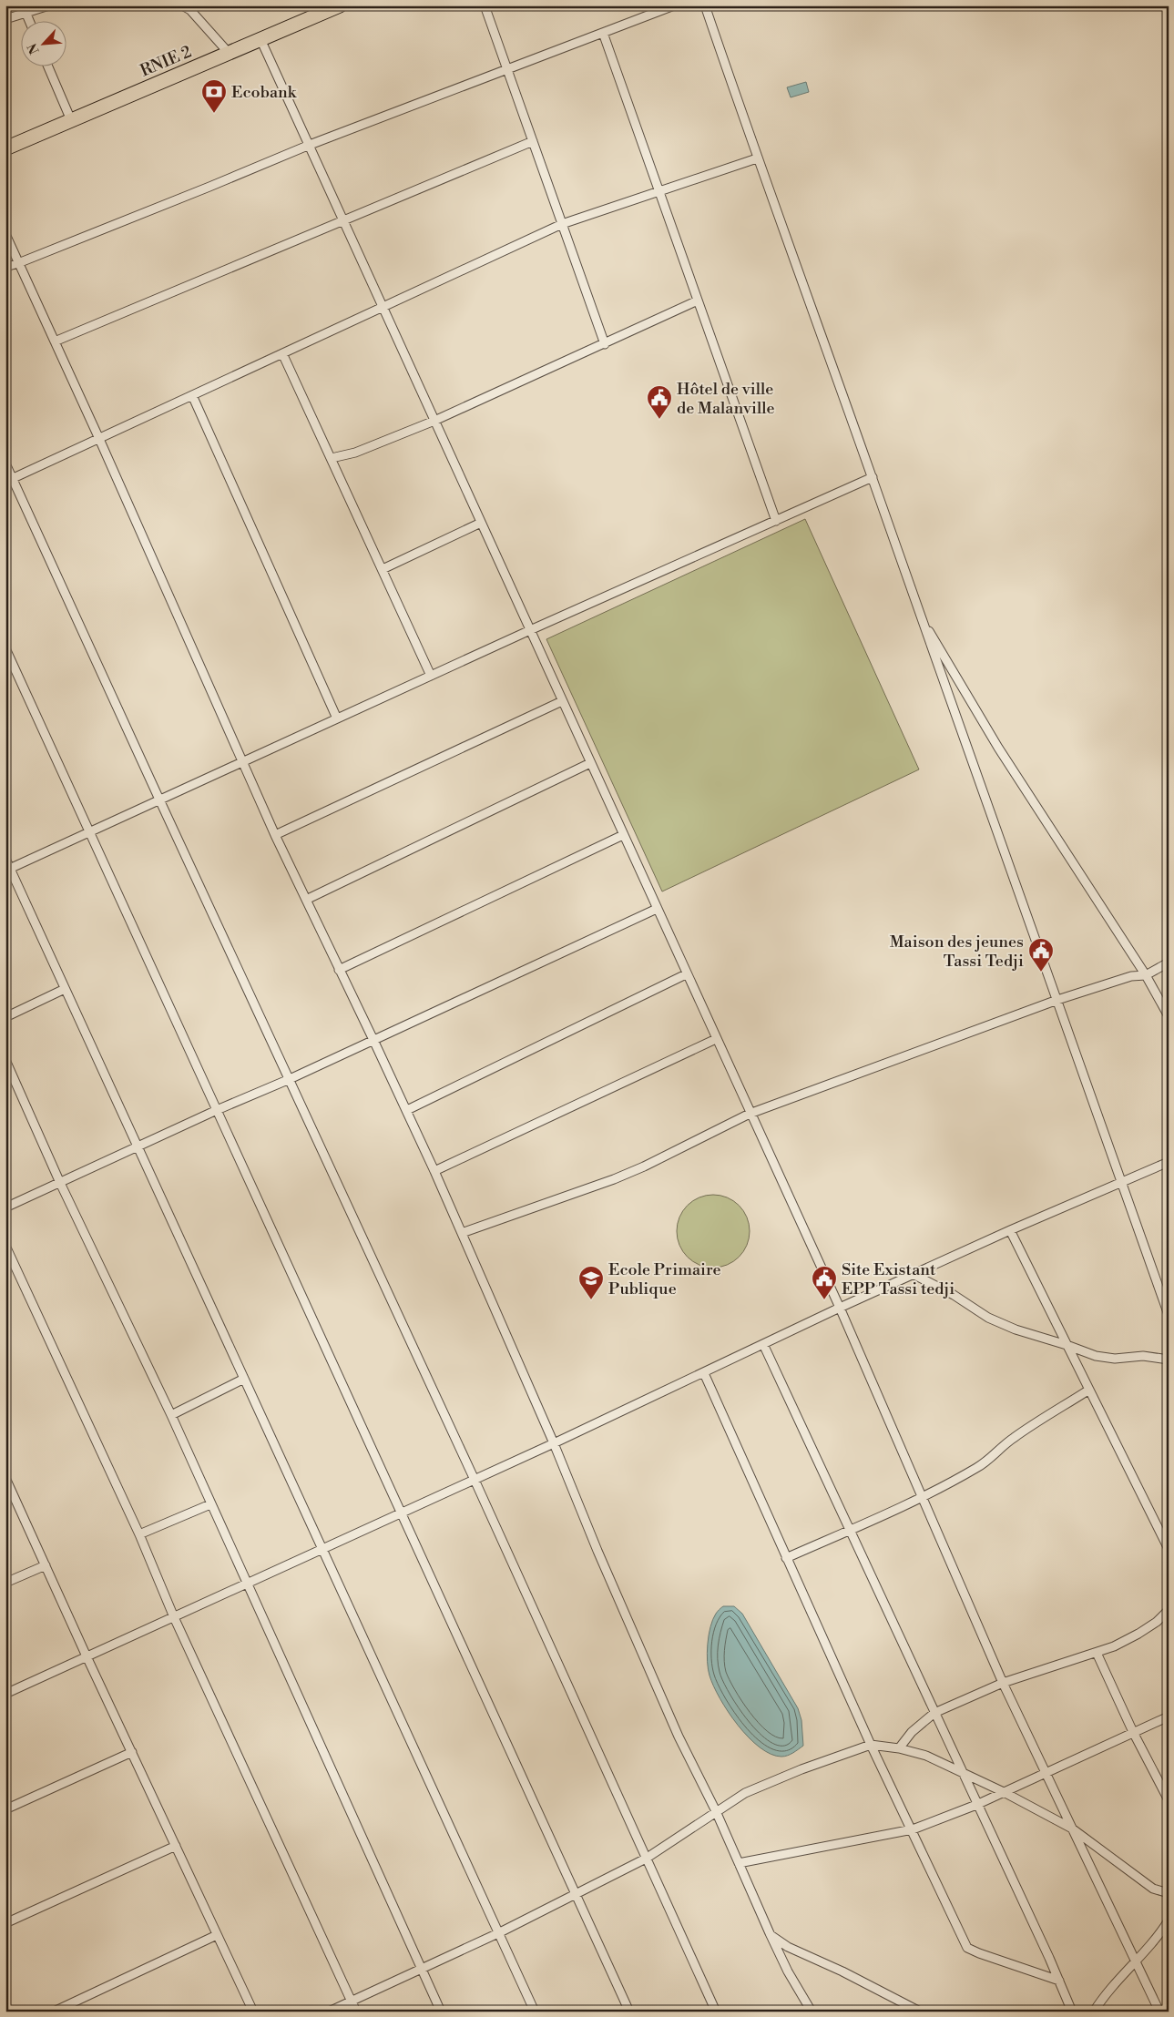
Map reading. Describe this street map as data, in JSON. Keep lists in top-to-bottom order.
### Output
{
  "streets": {
    "main road": ["RNIE 2"]
  },
  "places": {
    "bank": ["Ecobank"],
    "public building": ["Hôtel de ville de Malanville", "Maison des jeunes Tassi Tedji", "Site Existant EPP Tassi tedji"],
    "school or university": ["Ecole Primaire Publique"]
  },
  "north": "bottom left"
}
